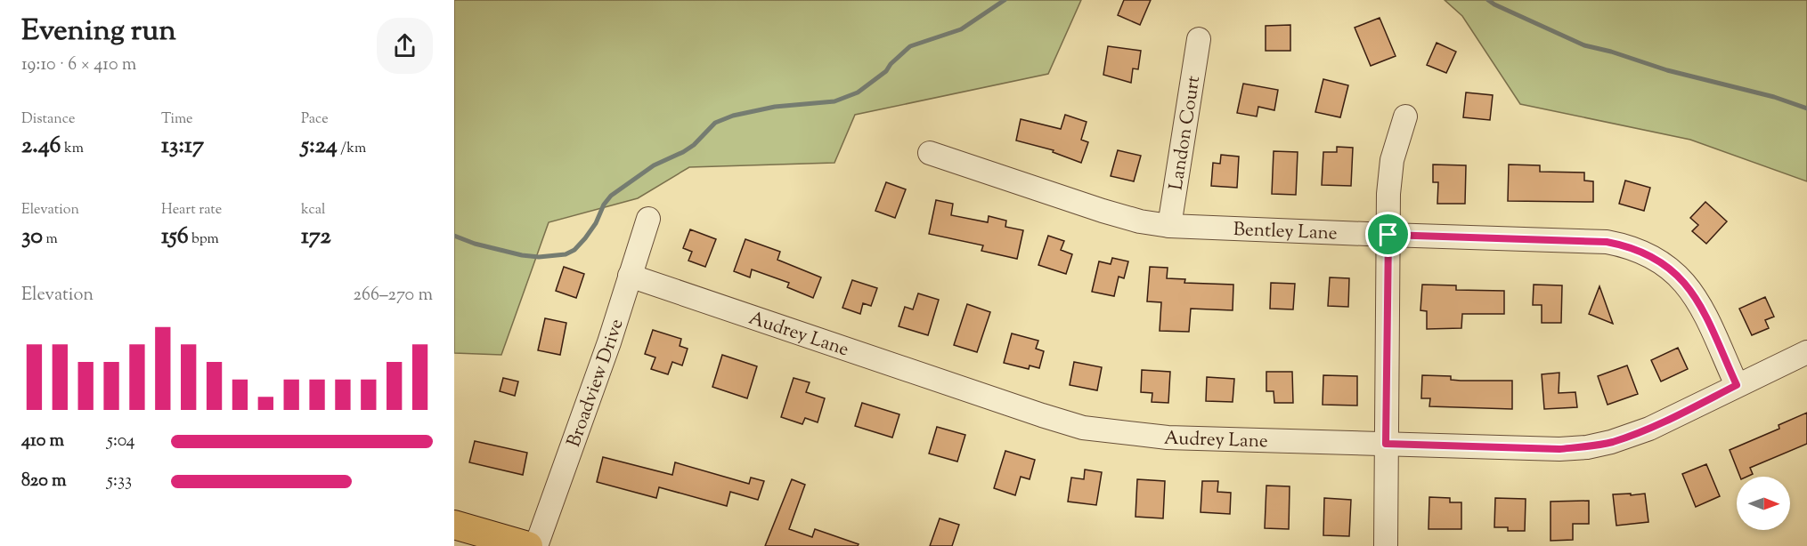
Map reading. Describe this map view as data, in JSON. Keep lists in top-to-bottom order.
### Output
{
  "streets": {
    "street": [
      "Landon Court",
      "Bentley Lane",
      "Audrey Lane",
      "Broadview Drive"
    ]
  },
  "crossings": [
    ["Landon Court", "Bentley Lane"],
    ["Bentley Lane", "Audrey Lane"],
    ["Audrey Lane", "Broadview Drive"]
  ],
  "north": "right",
  "page": {
    "heading": ["Evening run", "19:10 · 6 × 410 m"],
    "stats": [
      ["Distance", "2.46 km"],
      ["Time", "13:17"],
      ["Pace", "5:24 /km"],
      ["Elevation", "30 m"],
      ["Heart rate", "156 bpm"],
      ["kcal", "172"]
    ],
    "chart": ["Elevation", "266–270 m"],
    "list": [
      {
        "name": "410 m",
        "note": "5:04"
      },
      {
        "name": "820 m",
        "note": "5:33"
      }
    ]
  }
}
